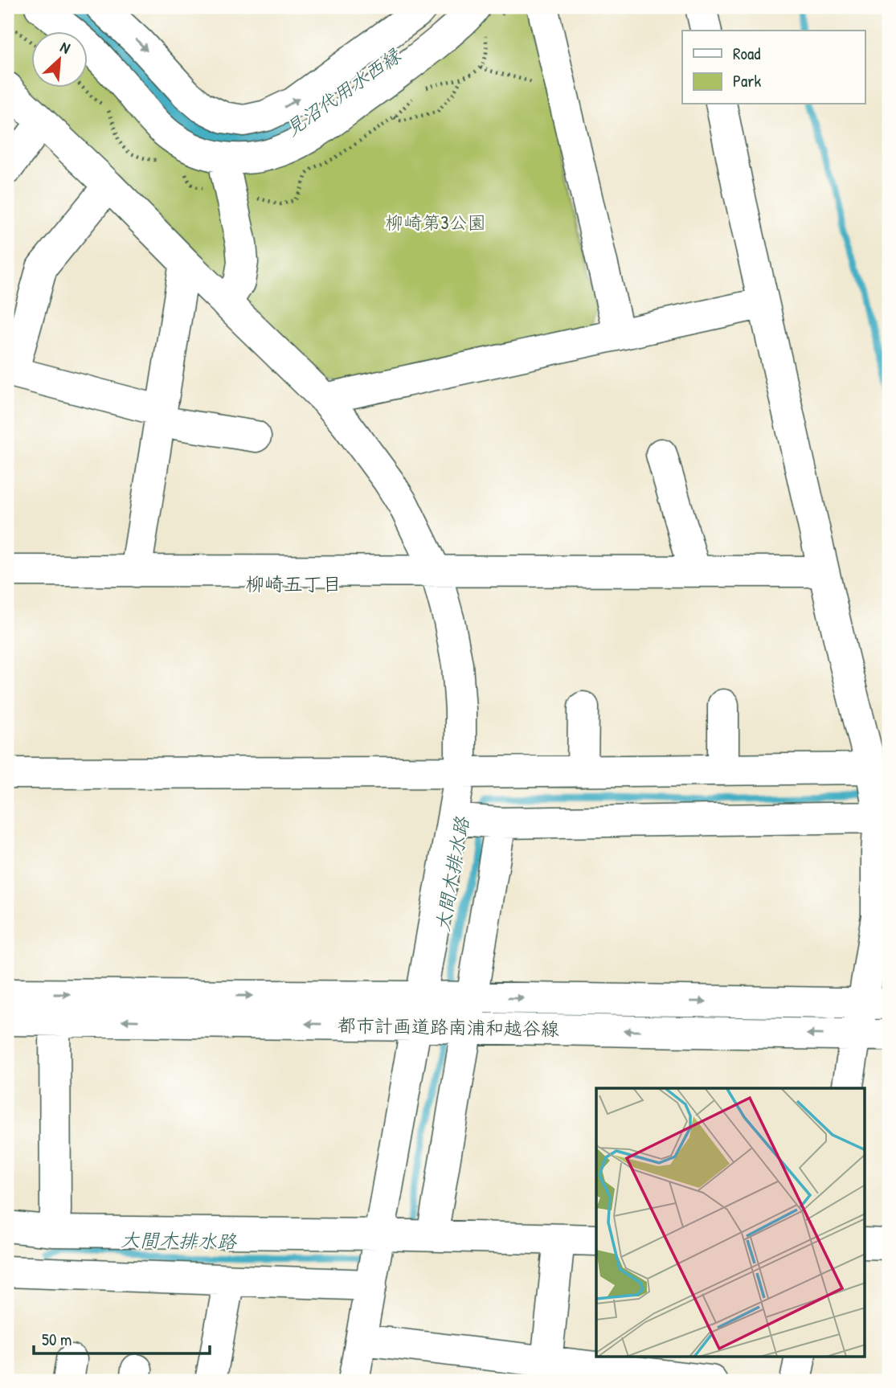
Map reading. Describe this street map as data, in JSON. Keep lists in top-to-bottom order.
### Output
{
  "streets": {
    "street": ["都市計画道路南浦和越谷線"]
  },
  "districts": ["柳崎五丁目"],
  "water": ["見沼代用水西縁", "大間木排水路"],
  "parks": ["柳崎第3公園"],
  "legend": ["Road", "Park"],
  "scale_bar": "50 m",
  "north": "top right"
}
